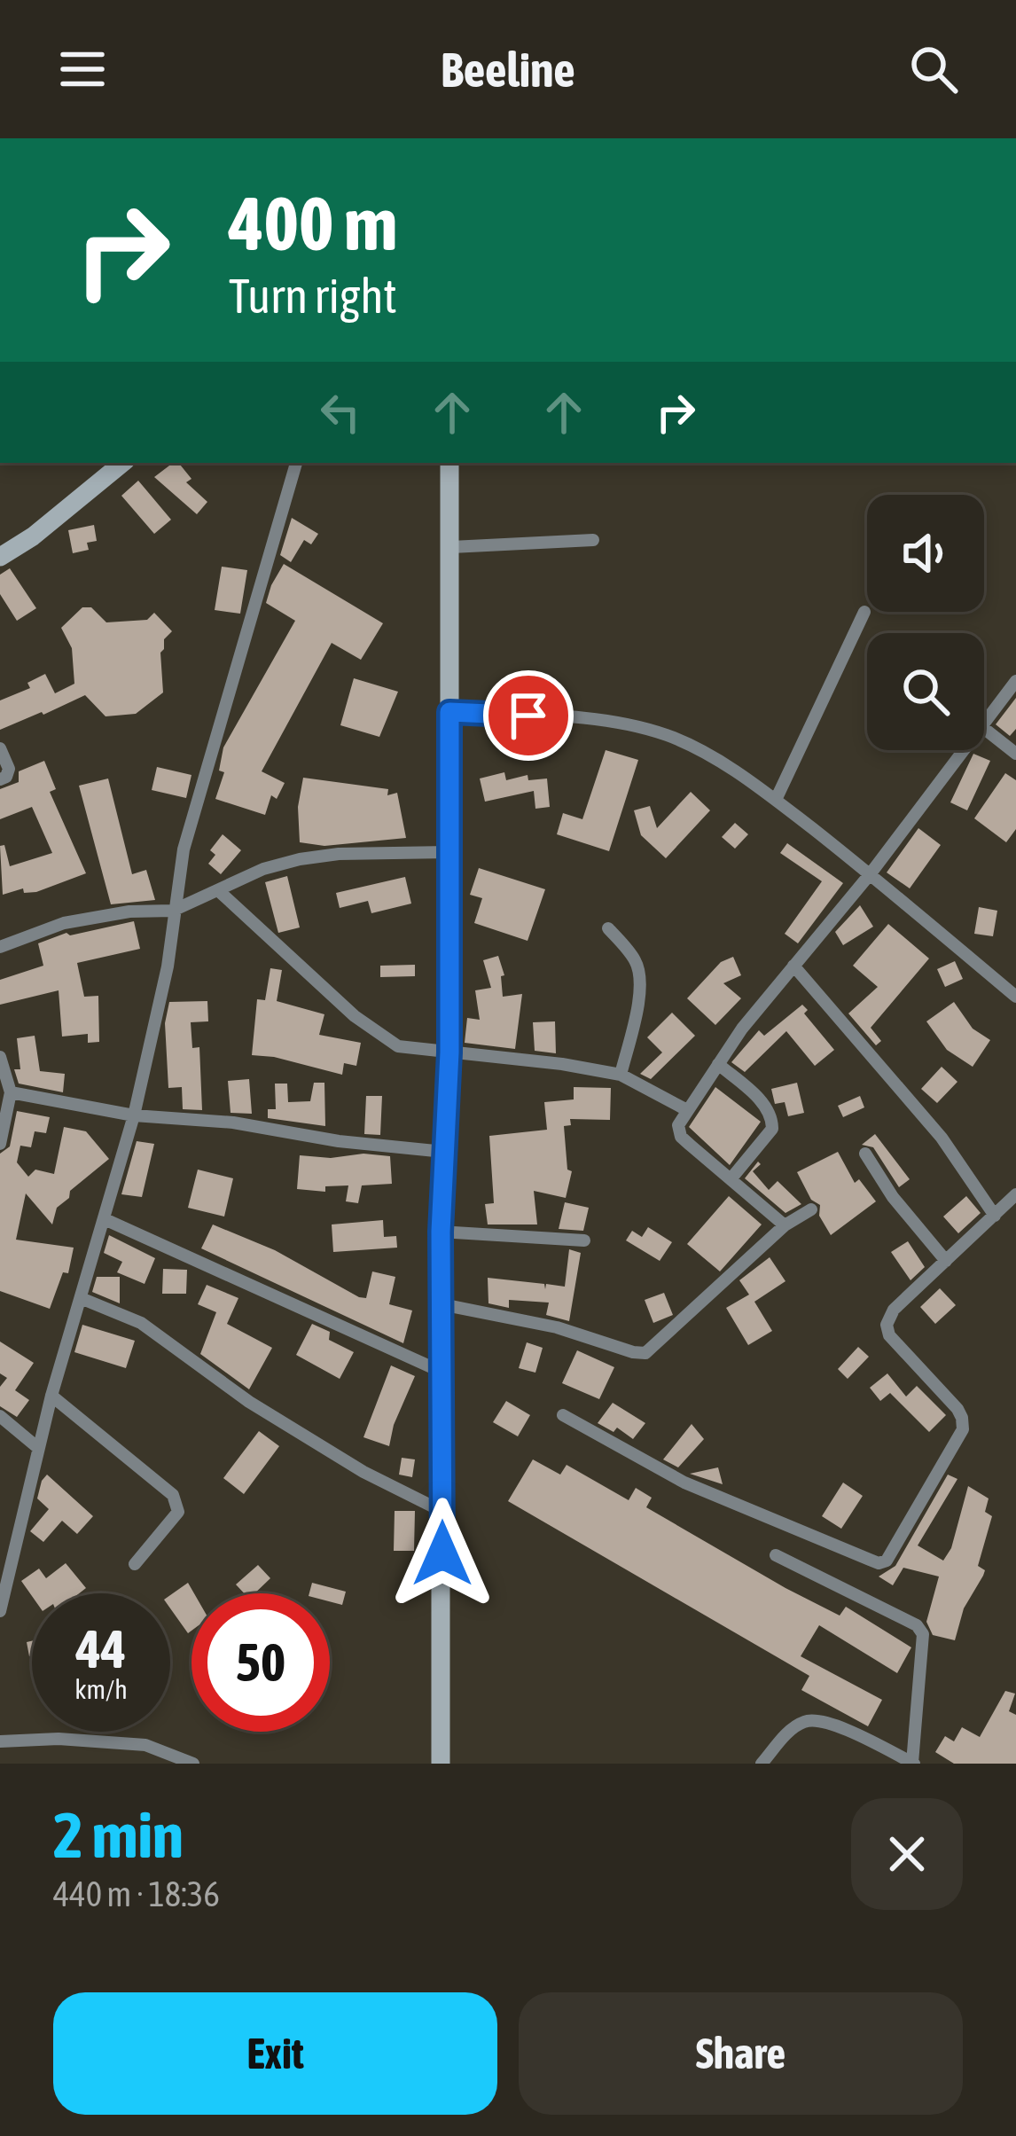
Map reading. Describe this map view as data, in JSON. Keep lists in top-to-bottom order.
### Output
{
  "page": {
    "header": "Beeline",
    "turn": ["400 m", "Turn right"],
    "speed": "44 km/h",
    "limit": "50",
    "heading": ["2 min", "440 m · 18:36"],
    "buttons": ["Exit", "Share"]
  }
}
